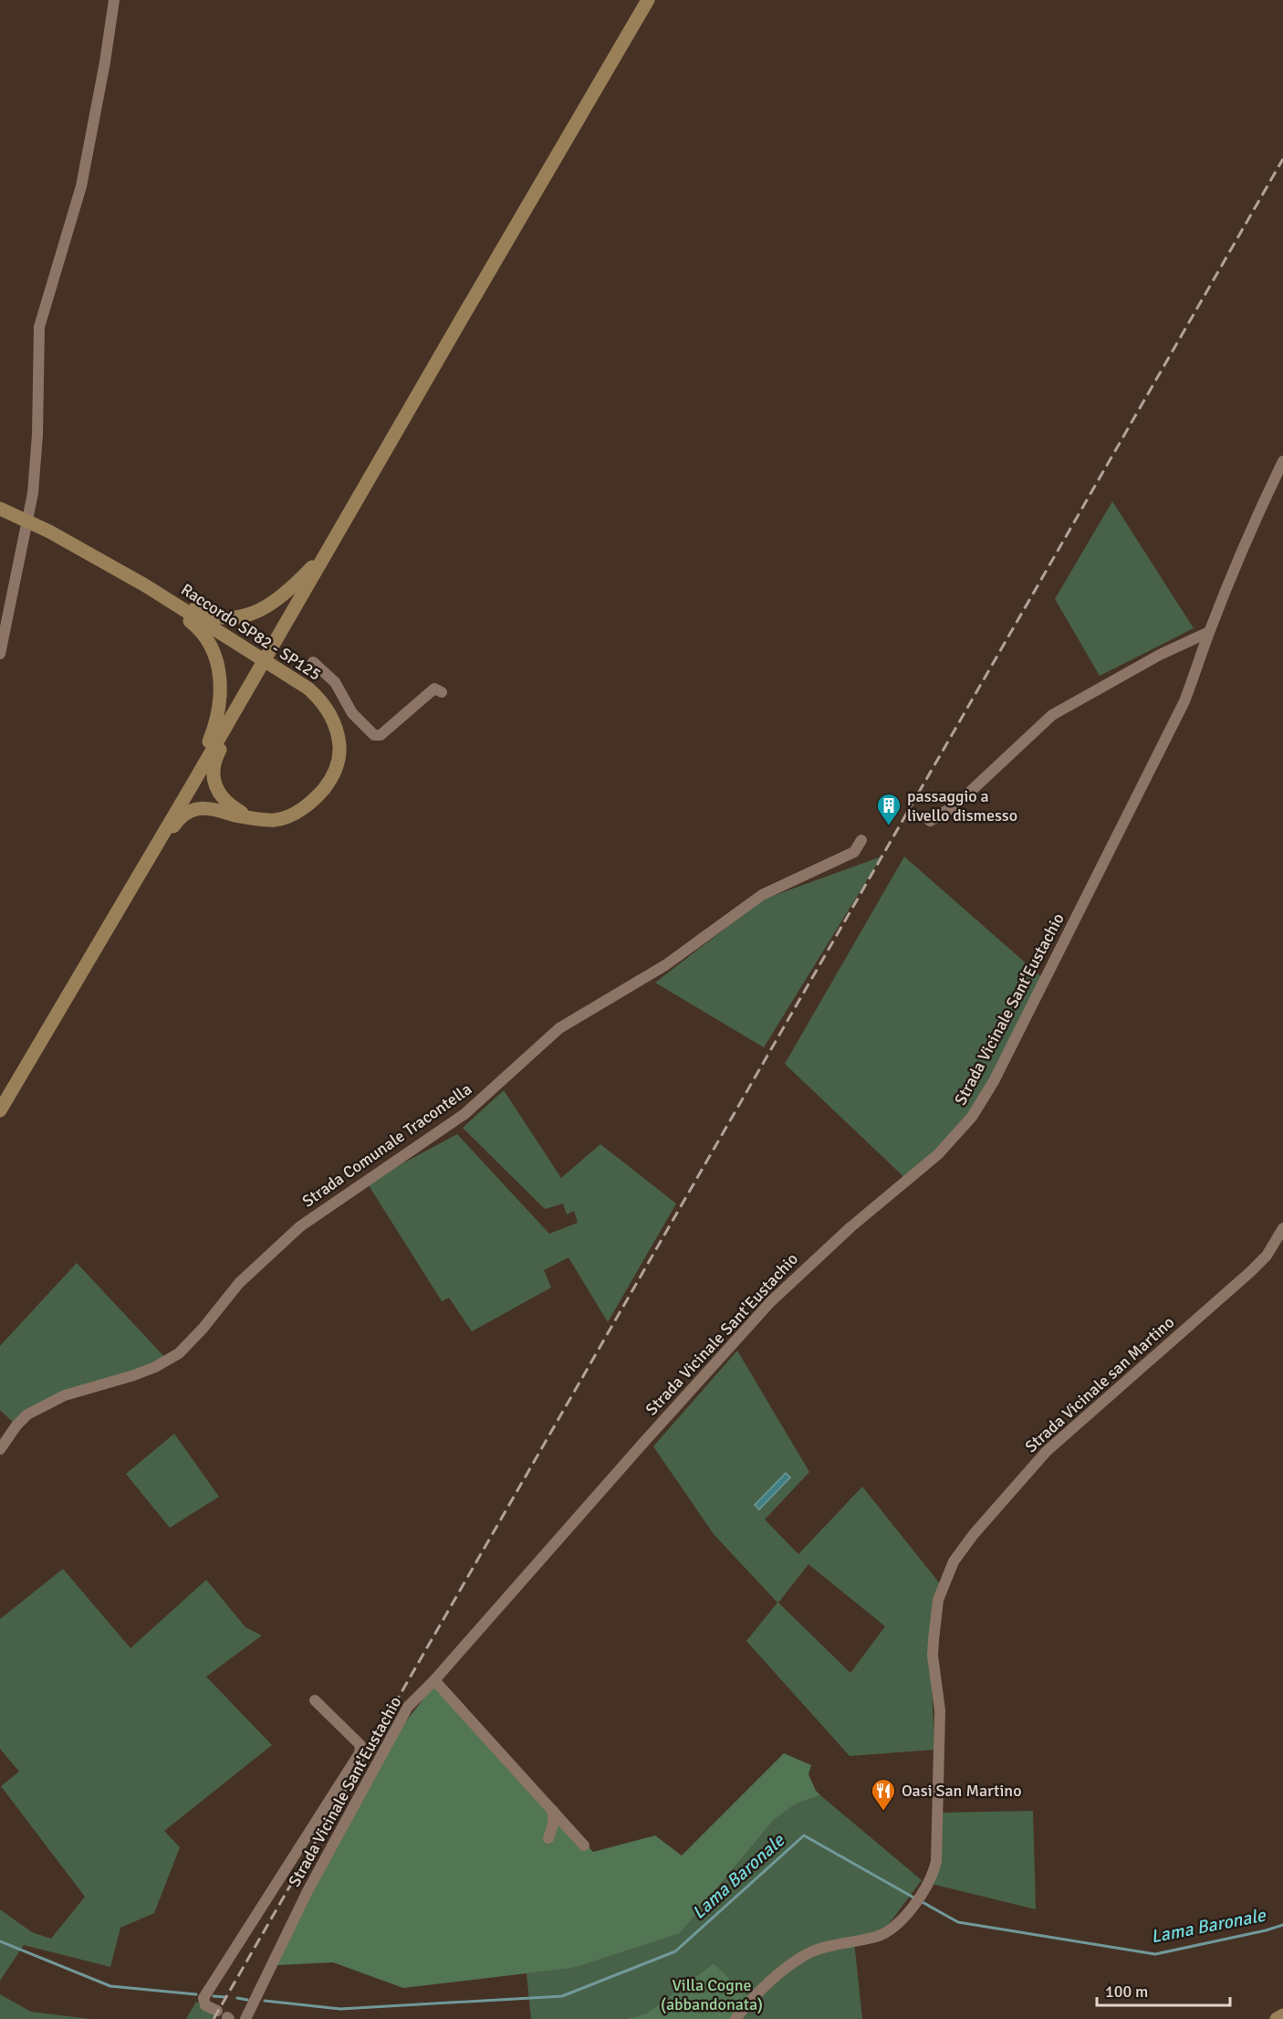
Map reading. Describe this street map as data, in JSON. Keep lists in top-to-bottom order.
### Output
{
  "streets": {
    "main road": ["Raccordo SP82 - SP125"],
    "street": ["Strada Vicinale Sant'Eustachio", "Strada Comunale Tracontella", "Strada Vicinale san Martino"]
  },
  "water": ["Lama Baronale"],
  "parks": ["Villa Cogne (abbandonata)"],
  "places": {
    "building": ["passaggio a livello dismesso"],
    "restaurant": ["Oasi San Martino"]
  },
  "scale_bar": "100 m"
}
